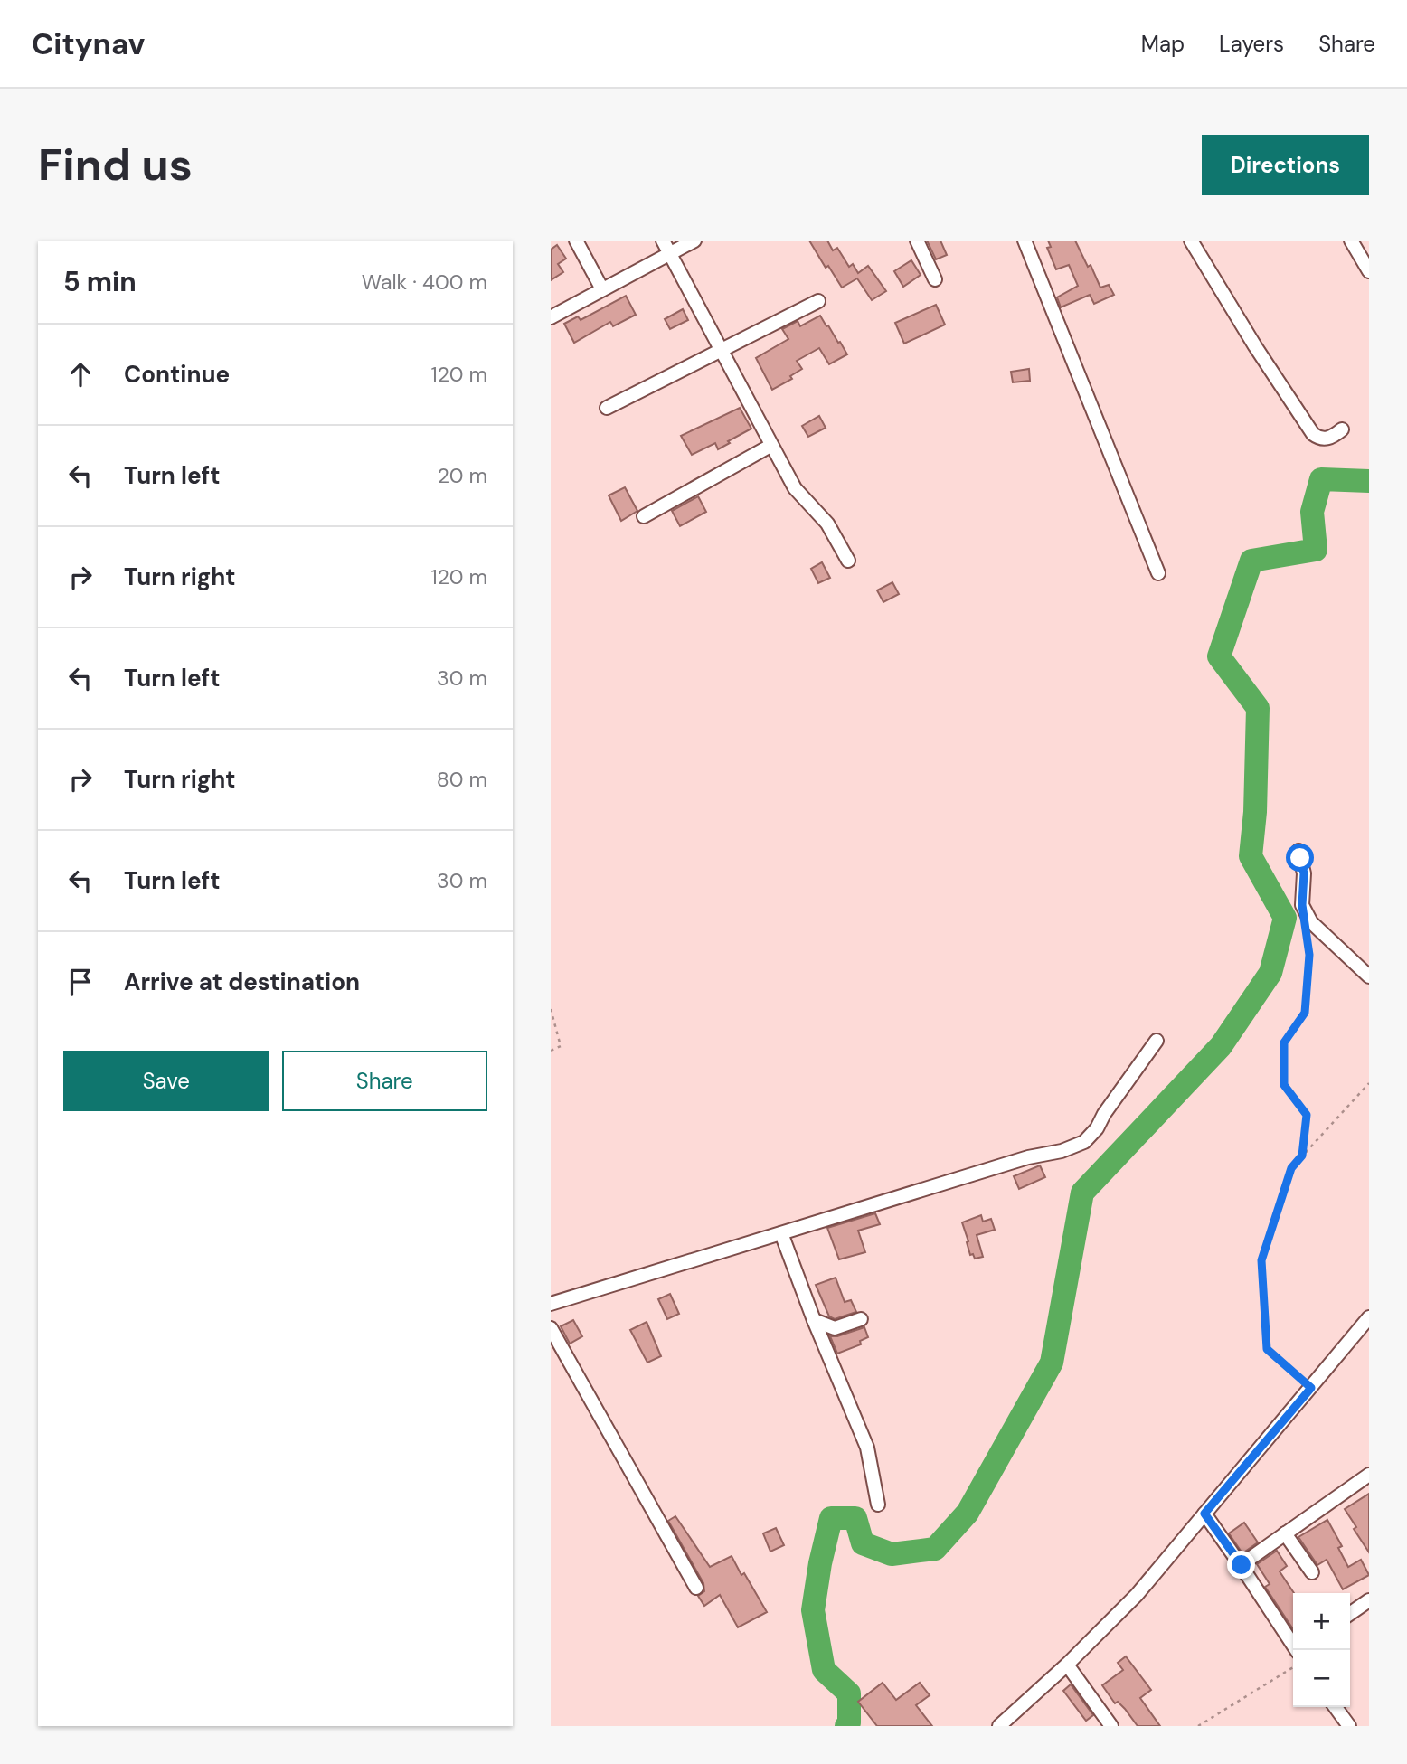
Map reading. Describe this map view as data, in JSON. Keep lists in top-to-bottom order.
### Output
{
  "page": {
    "header": "Citynav",
    "nav": ["Map", "Layers", "Share"],
    "buttons": [
      "Directions",
      ["Save", "Share"]
    ],
    "title": "Find us",
    "heading": ["5 min", "Walk · 400 m"],
    "list": [
      ["Continue", "120 m"],
      ["Turn left", "20 m"],
      ["Turn right", "120 m"],
      ["Turn left", "30 m"],
      ["Turn right", "80 m"],
      ["Turn left", "30 m"],
      "Arrive at destination"
    ],
    "map_buttons": ["+", "−"]
  }
}
